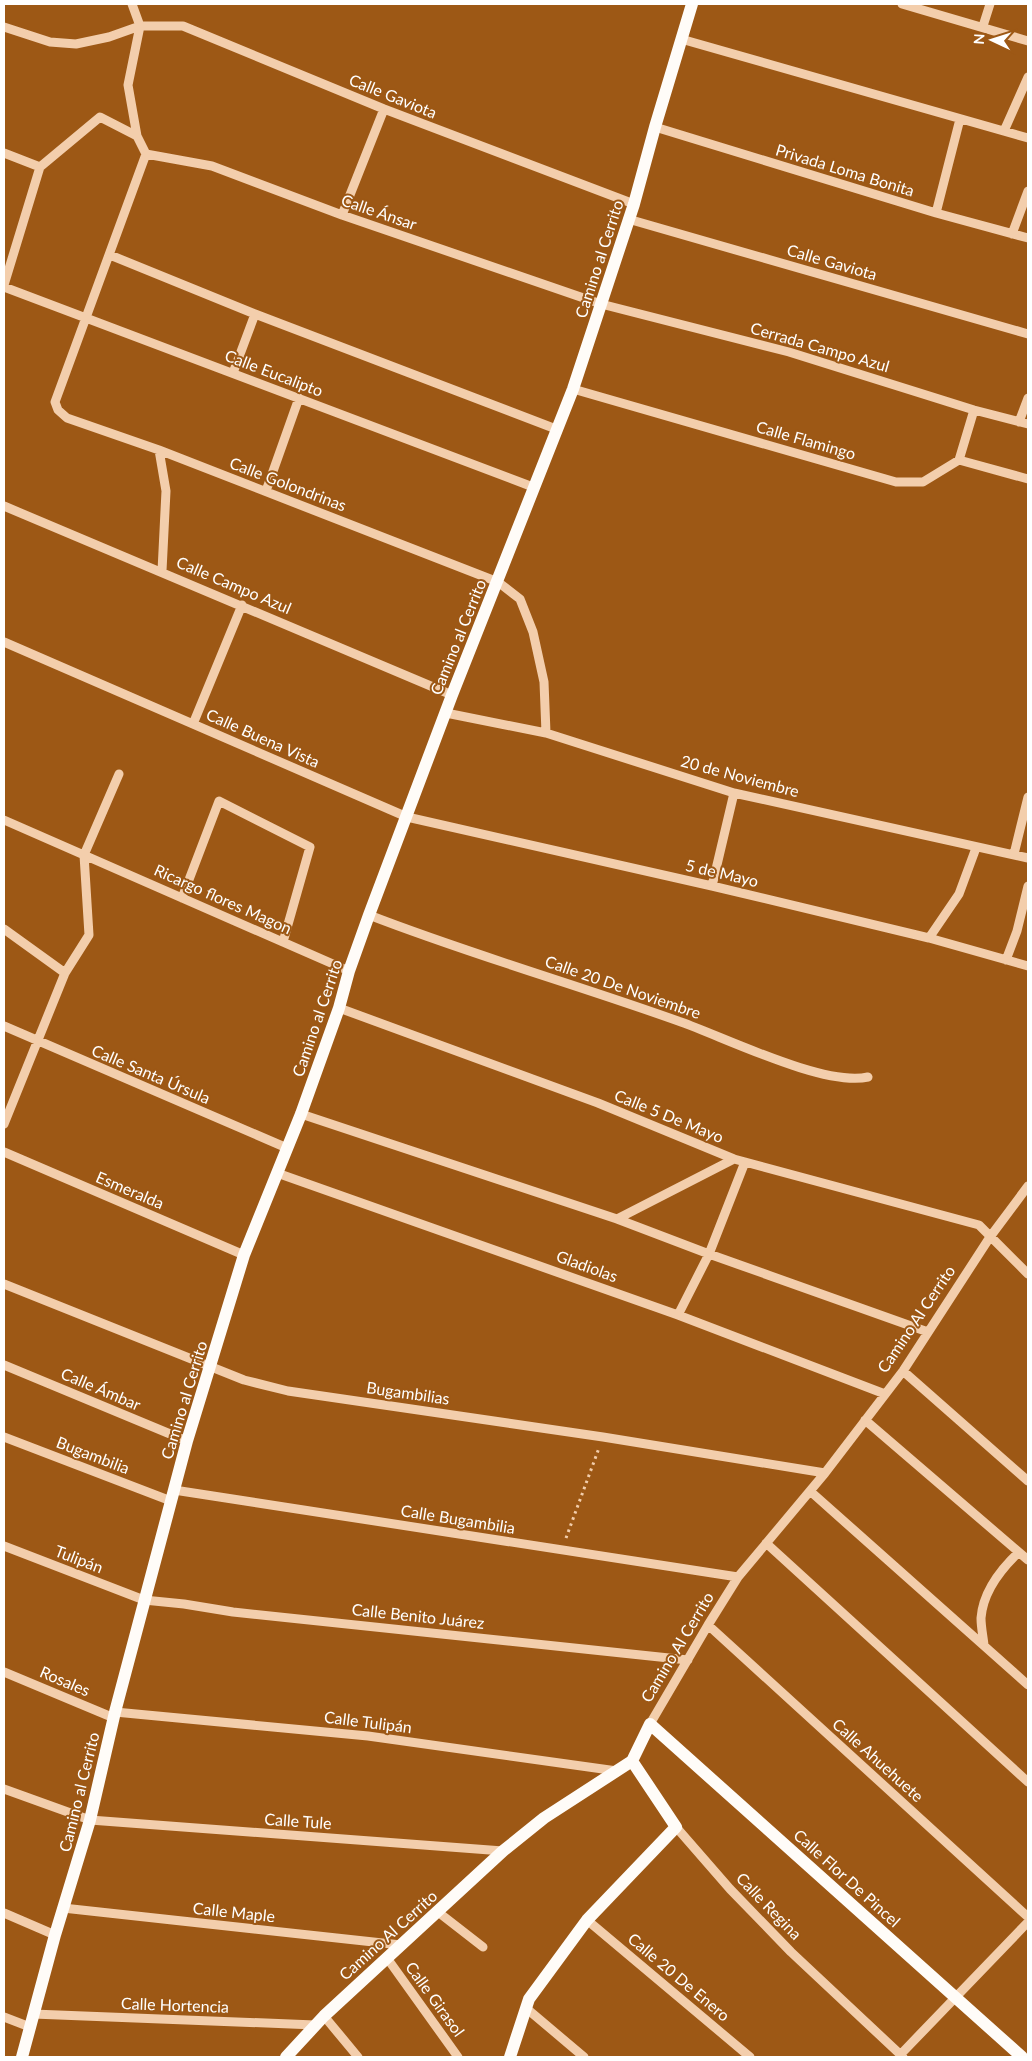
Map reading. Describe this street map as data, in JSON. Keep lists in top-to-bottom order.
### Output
{
  "streets": {
    "main road": [
      "Camino al Cerrito",
      "Camino Al Cerrito",
      "Calle Flor De Pincel",
      "Calle Regina"
    ],
    "street": [
      "Calle Gaviota",
      "Privada Loma Bonita",
      "Calle Ánsar",
      "Cerrada Campo Azul",
      "Calle Eucalipto",
      "Calle Flamingo",
      "Calle Golondrinas",
      "Calle Campo Azul",
      "Calle Buena Vista",
      "20 de Noviembre",
      "5 de Mayo",
      "Ricargo flores Magon",
      "Calle 20 De Noviembre",
      "Calle Santa Úrsula",
      "Calle 5 De Mayo",
      "Esmeralda",
      "Gladiolas",
      "Calle Ámbar",
      "Bugambilias",
      "Bugambilia",
      "Calle Bugambilia",
      "Tulipán",
      "Calle Benito Juárez",
      "Rosales",
      "Calle Tulipán",
      "Calle Ahuehuete",
      "Calle Tule",
      "Calle Maple",
      "Calle 20 De Enero",
      "Calle Girasol",
      "Calle Hortencia"
    ]
  },
  "crossings": [
    ["Calle Gaviota", "Camino al Cerrito"],
    ["Privada Loma Bonita", "Camino al Cerrito"],
    ["Calle Ánsar", "Camino al Cerrito"],
    ["Calle Ánsar", "Cerrada Campo Azul"],
    ["Camino al Cerrito", "Cerrada Campo Azul"],
    ["Camino al Cerrito", "Calle Eucalipto"],
    ["Camino al Cerrito", "Calle Flamingo"],
    ["Camino al Cerrito", "Calle Golondrinas"],
    ["Camino al Cerrito", "Calle Campo Azul"],
    ["Camino al Cerrito", "Calle Buena Vista"],
    ["Camino al Cerrito", "20 de Noviembre"],
    ["Camino al Cerrito", "5 de Mayo"],
    ["Camino al Cerrito", "Ricargo flores Magon"],
    ["Camino al Cerrito", "Calle 20 De Noviembre"],
    ["Camino al Cerrito", "Calle Santa Úrsula"],
    ["Camino al Cerrito", "Calle 5 De Mayo"],
    ["Camino al Cerrito", "Esmeralda"],
    ["Camino al Cerrito", "Gladiolas"],
    ["Camino al Cerrito", "Calle Ámbar"],
    ["Camino al Cerrito", "Bugambilias"],
    ["Camino al Cerrito", "Bugambilia"],
    ["Camino al Cerrito", "Calle Bugambilia"],
    ["Camino al Cerrito", "Tulipán"],
    ["Camino al Cerrito", "Calle Benito Juárez"],
    ["Camino al Cerrito", "Rosales"],
    ["Camino al Cerrito", "Calle Tulipán"],
    ["Camino al Cerrito", "Calle Tule"],
    ["Camino al Cerrito", "Calle Maple"],
    ["Camino al Cerrito", "Calle Hortencia"],
    ["Calle Eucalipto", "Calle Golondrinas"],
    ["Calle Golondrinas", "20 de Noviembre"],
    ["Calle Buena Vista", "5 de Mayo"],
    ["Calle 5 De Mayo", "Camino Al Cerrito"],
    ["Gladiolas", "Camino Al Cerrito"],
    ["Camino Al Cerrito", "Bugambilias"],
    ["Camino Al Cerrito", "Calle Bugambilia"],
    ["Camino Al Cerrito", "Calle Benito Juárez"],
    ["Camino Al Cerrito", "Calle Tulipán"],
    ["Camino Al Cerrito", "Calle Ahuehuete"],
    ["Camino Al Cerrito", "Calle Tule"],
    ["Camino Al Cerrito", "Calle Flor De Pincel"],
    ["Camino Al Cerrito", "Calle Regina"],
    ["Camino Al Cerrito", "Calle Maple"],
    ["Camino Al Cerrito", "Calle Girasol"],
    ["Camino Al Cerrito", "Calle Hortencia"],
    ["Bugambilia", "Calle Bugambilia"],
    ["Tulipán", "Calle Benito Juárez"],
    ["Rosales", "Calle Tulipán"]
  ],
  "north": "left"
}
